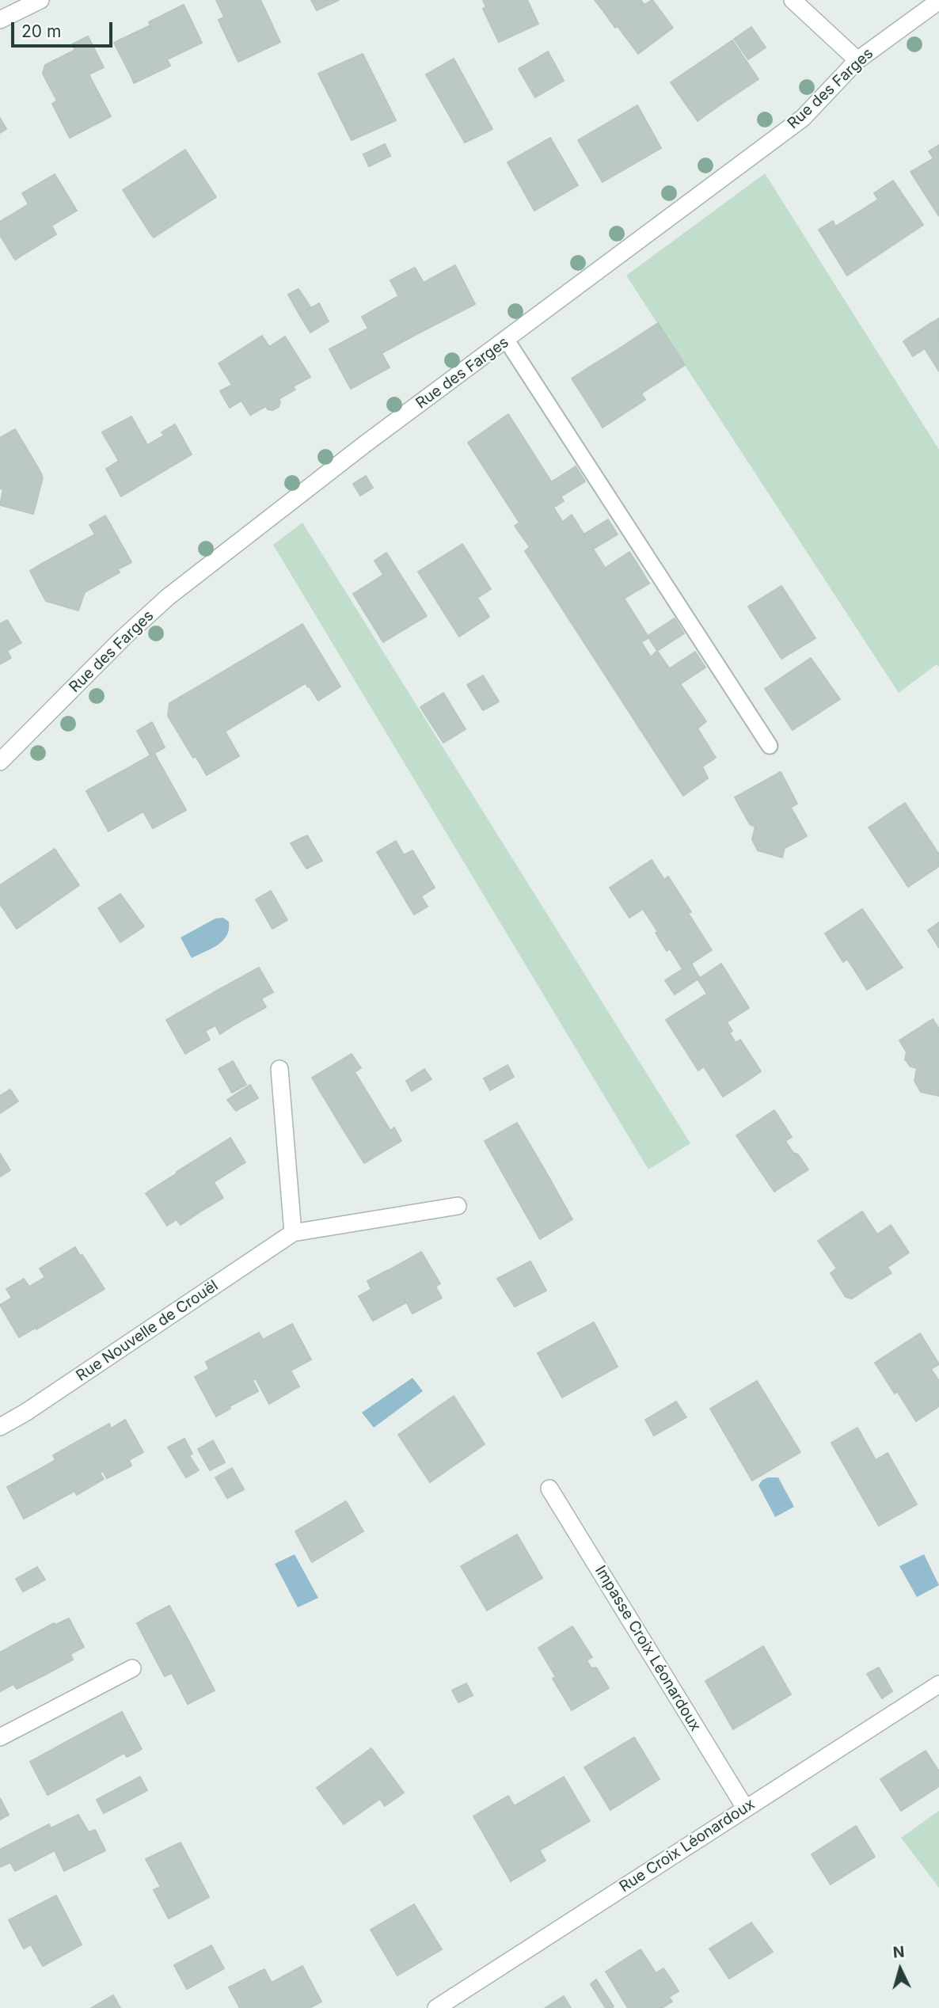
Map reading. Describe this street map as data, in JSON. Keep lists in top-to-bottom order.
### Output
{
  "streets": {
    "street": [
      "Rue des Farges",
      "Rue Nouvelle de Crouël",
      "Impasse Croix Léonardoux",
      "Rue Croix Léonardoux"
    ]
  },
  "crossings": [
    ["Impasse Croix Léonardoux", "Rue Croix Léonardoux"]
  ],
  "scale_bar": "20 m",
  "north": "top"
}
